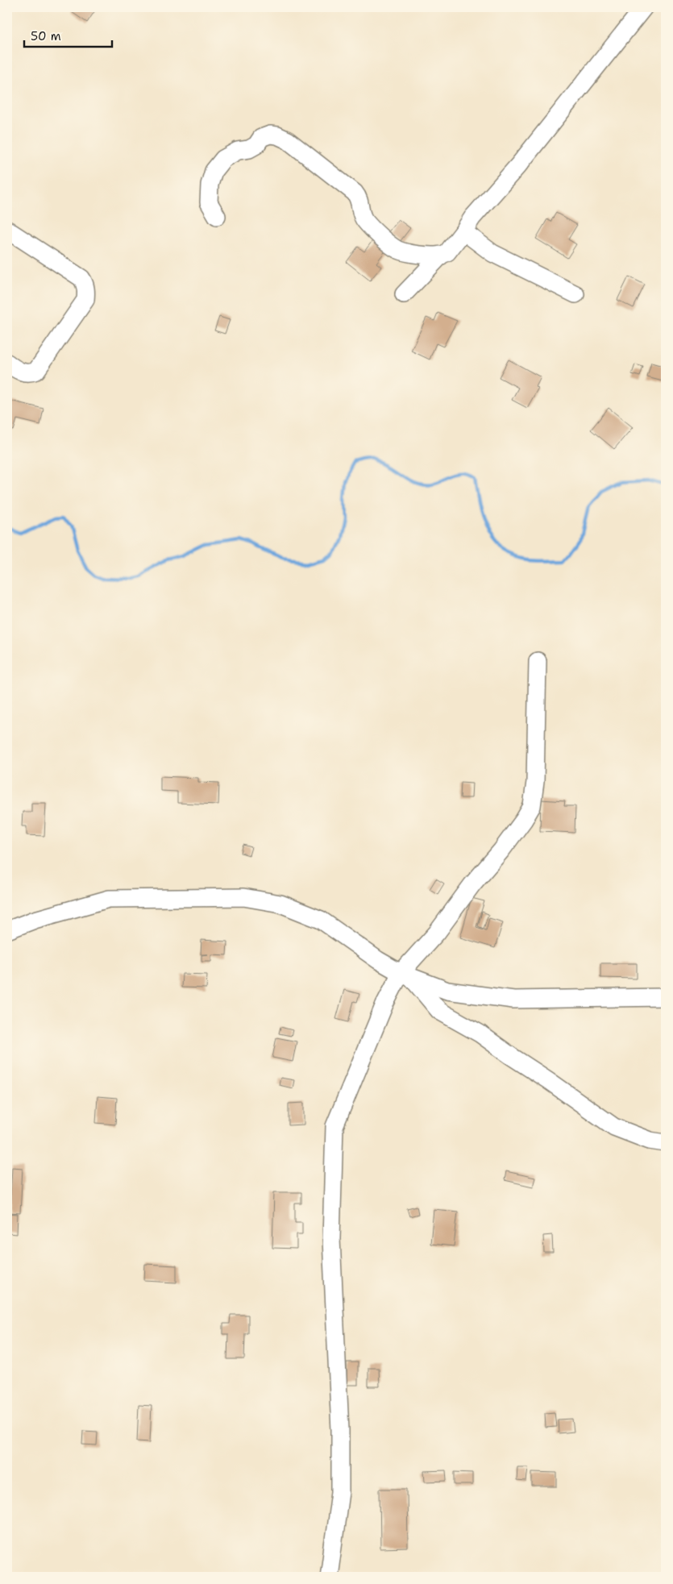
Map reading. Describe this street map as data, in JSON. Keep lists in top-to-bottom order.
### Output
{
  "scale_bar": "50 m"
}
